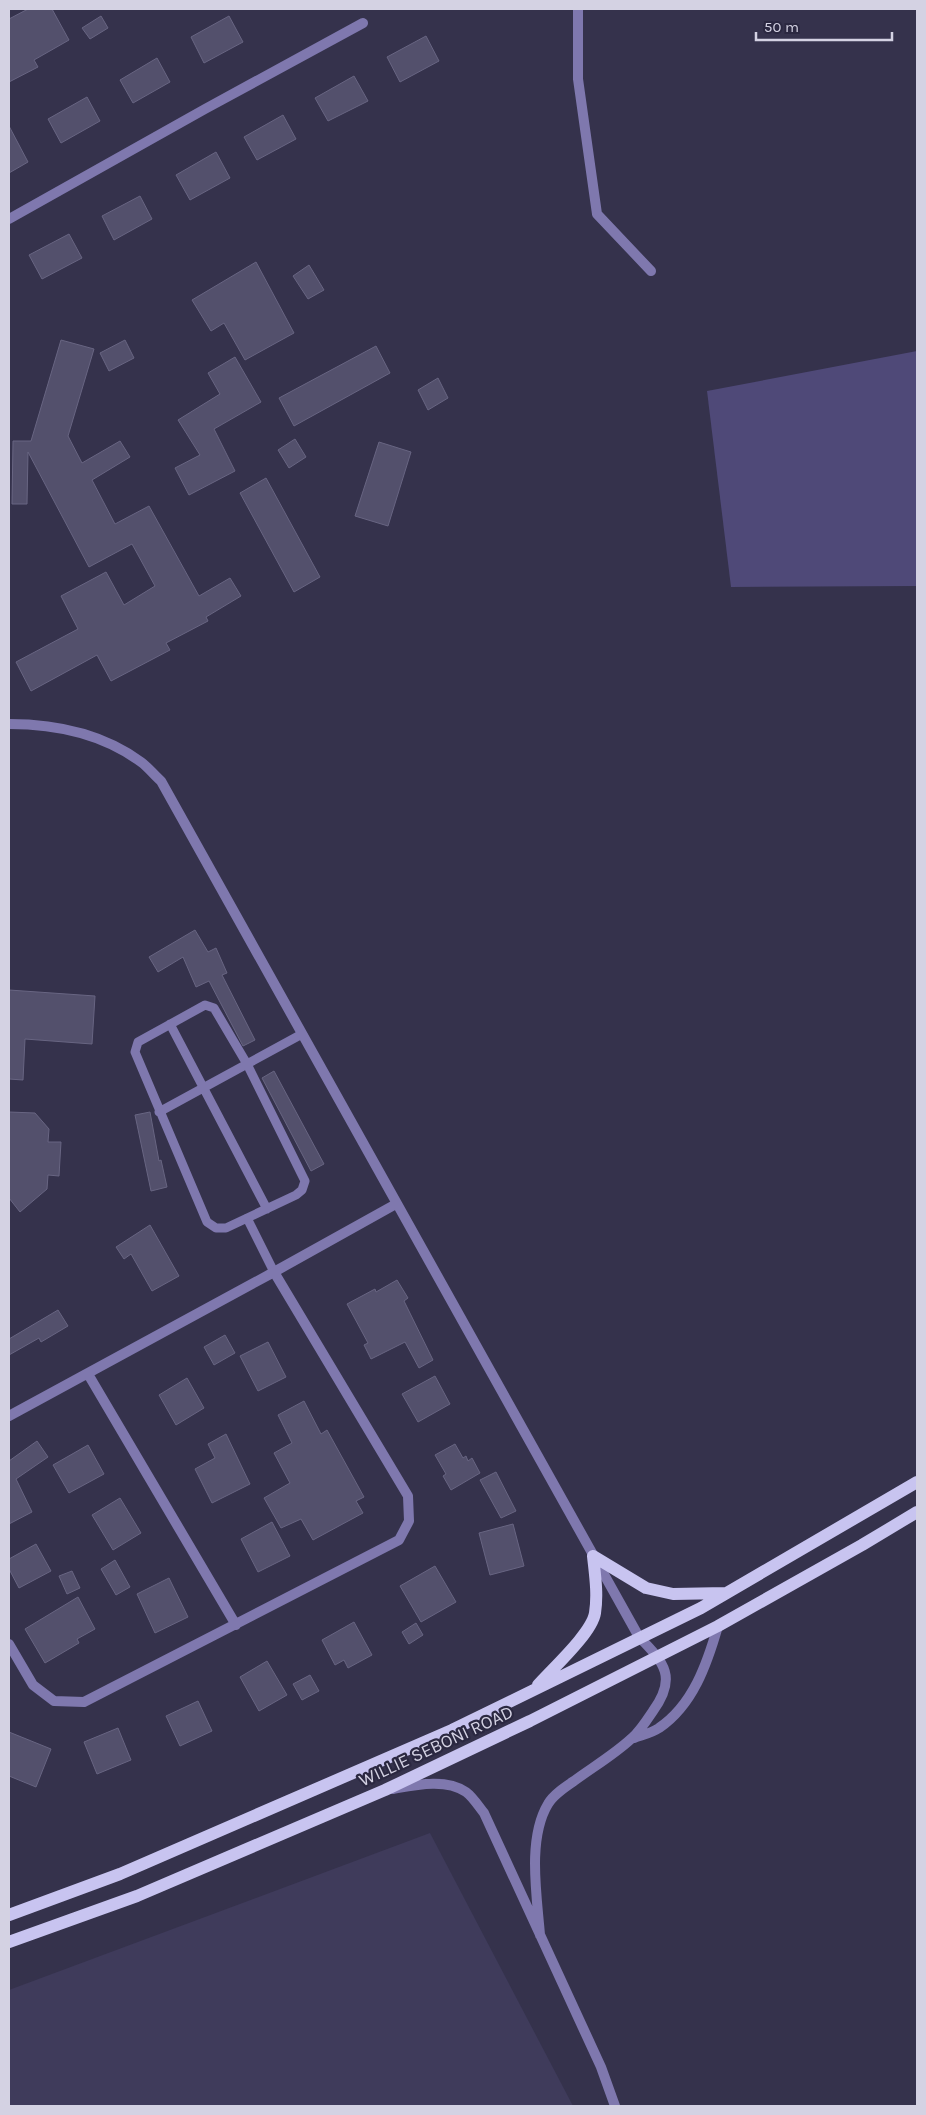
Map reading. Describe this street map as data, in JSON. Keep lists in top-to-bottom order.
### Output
{
  "streets": {
    "main road": ["WILLIE SEBONI ROAD"]
  },
  "scale_bar": "50 m"
}
